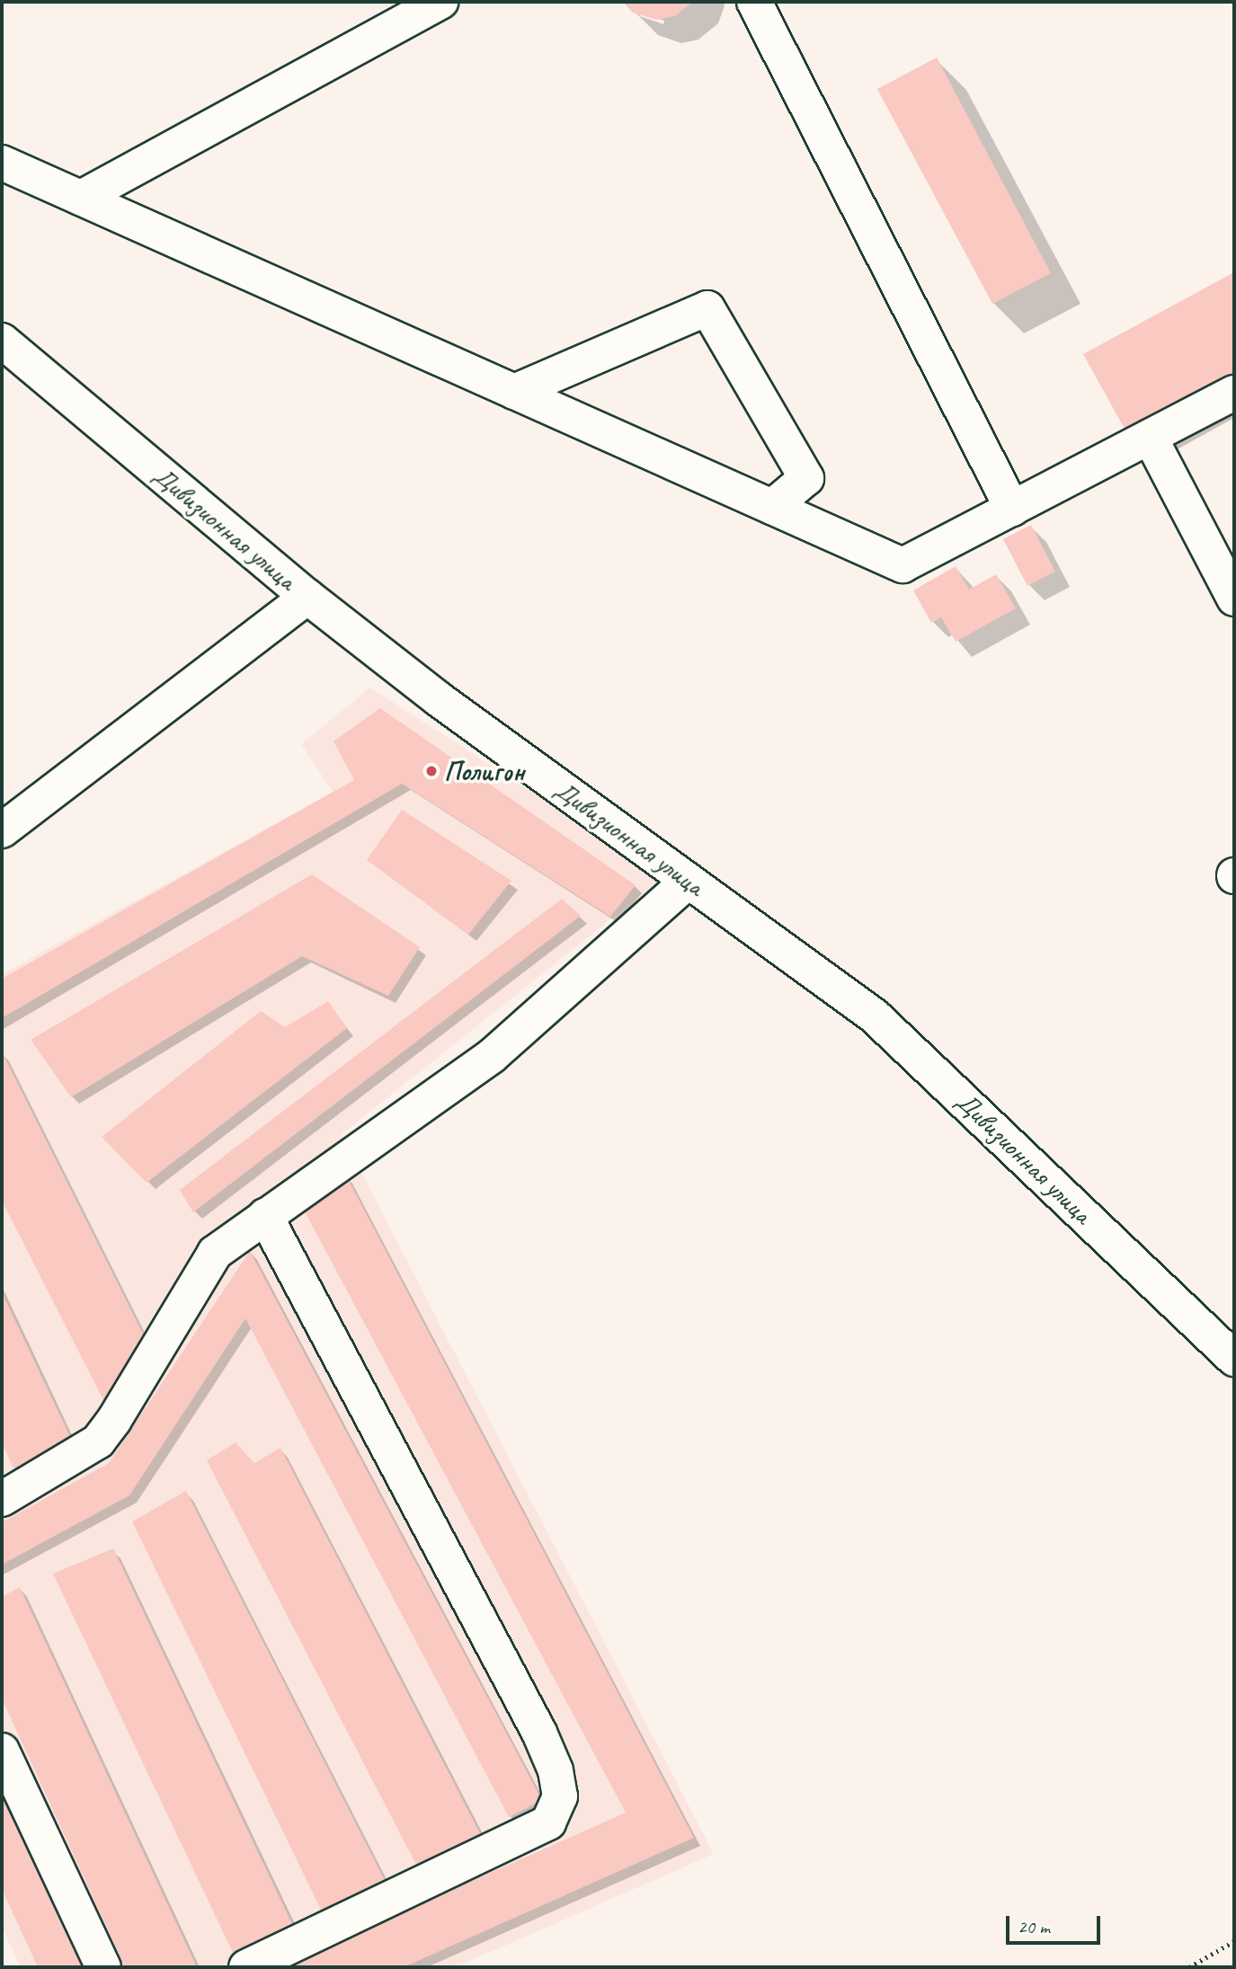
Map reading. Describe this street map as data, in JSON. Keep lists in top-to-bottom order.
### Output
{
  "streets": {
    "street": ["Дивизионная улица"]
  },
  "places": ["Полигон"],
  "scale_bar": "20 m"
}
